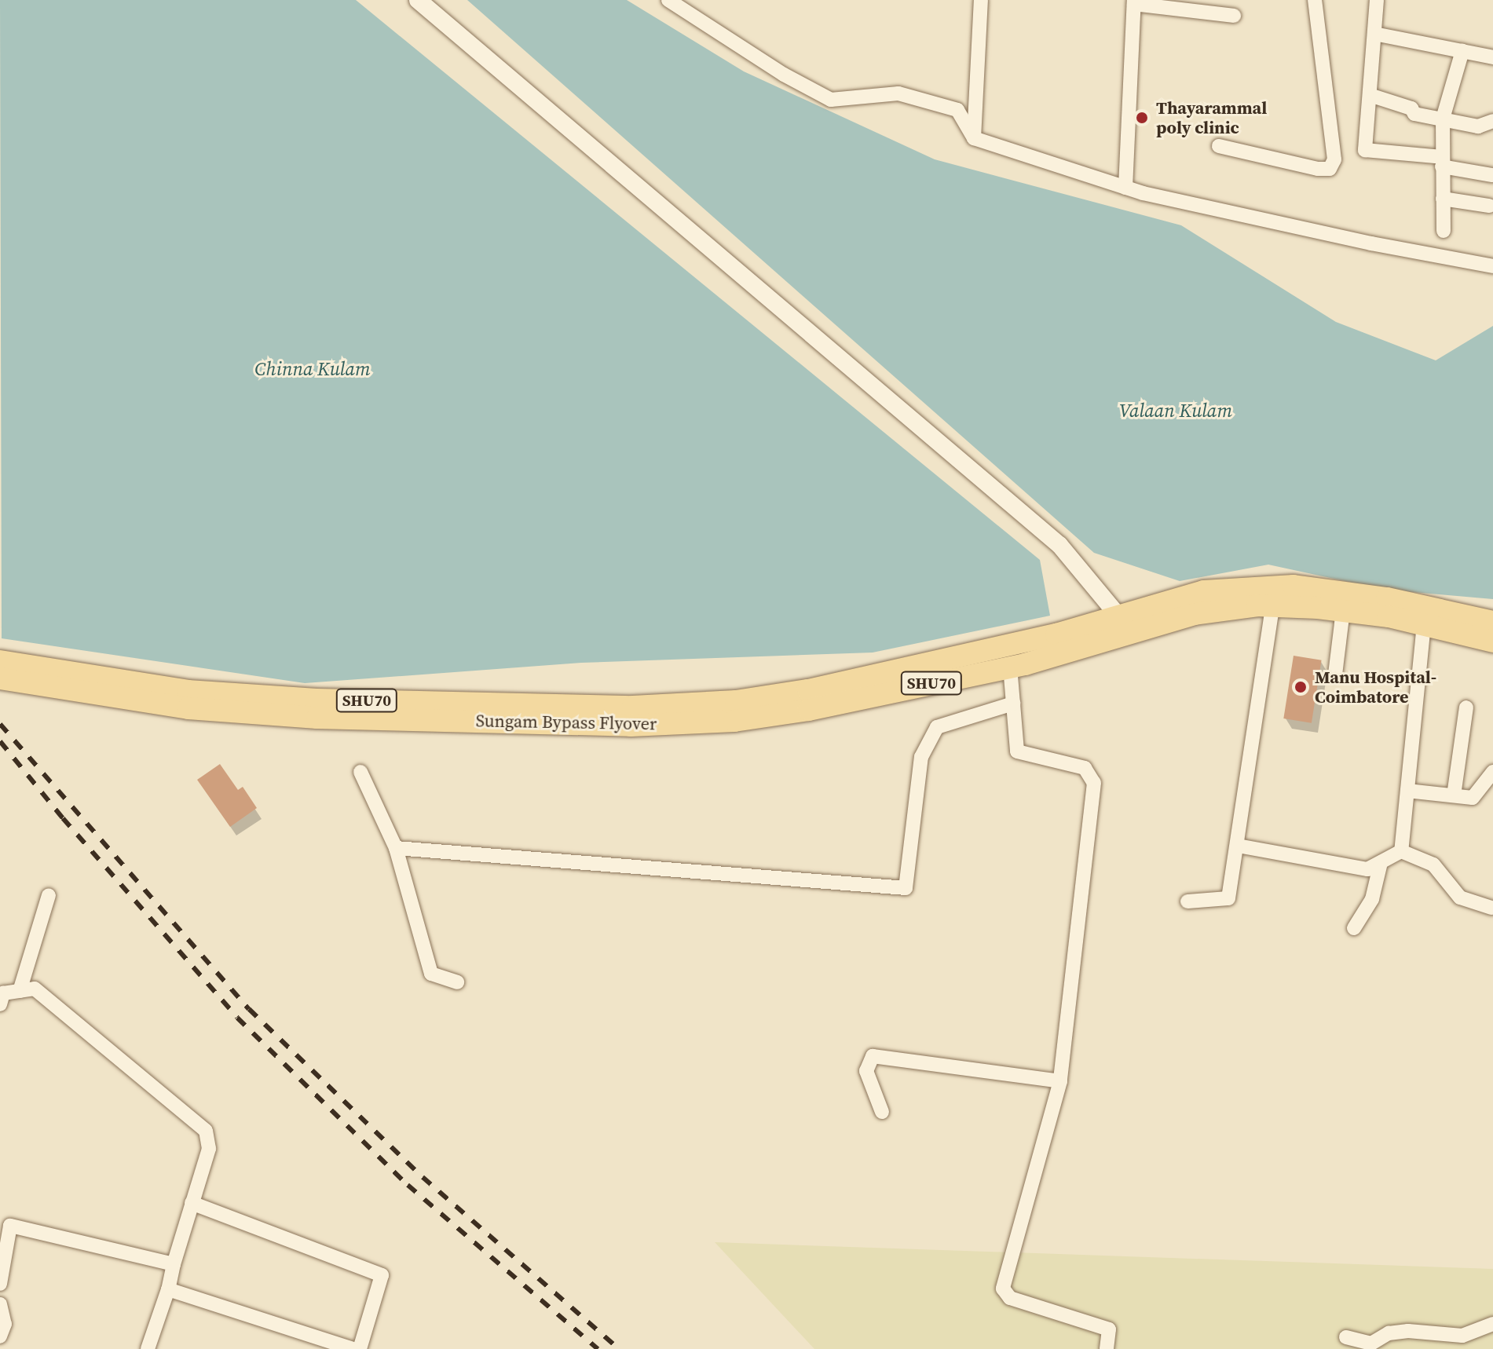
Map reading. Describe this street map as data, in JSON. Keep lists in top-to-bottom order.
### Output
{
  "streets": {
    "main road": ["SHU70", "Sungam Bypass Flyover"]
  },
  "crossings": [
    ["SHU70", "Sungam Bypass Flyover"]
  ],
  "water": ["Chinna Kulam", "Valaan Kulam"],
  "places": ["Thayarammal poly clinic", "Manu Hospital- Coimbatore"]
}
